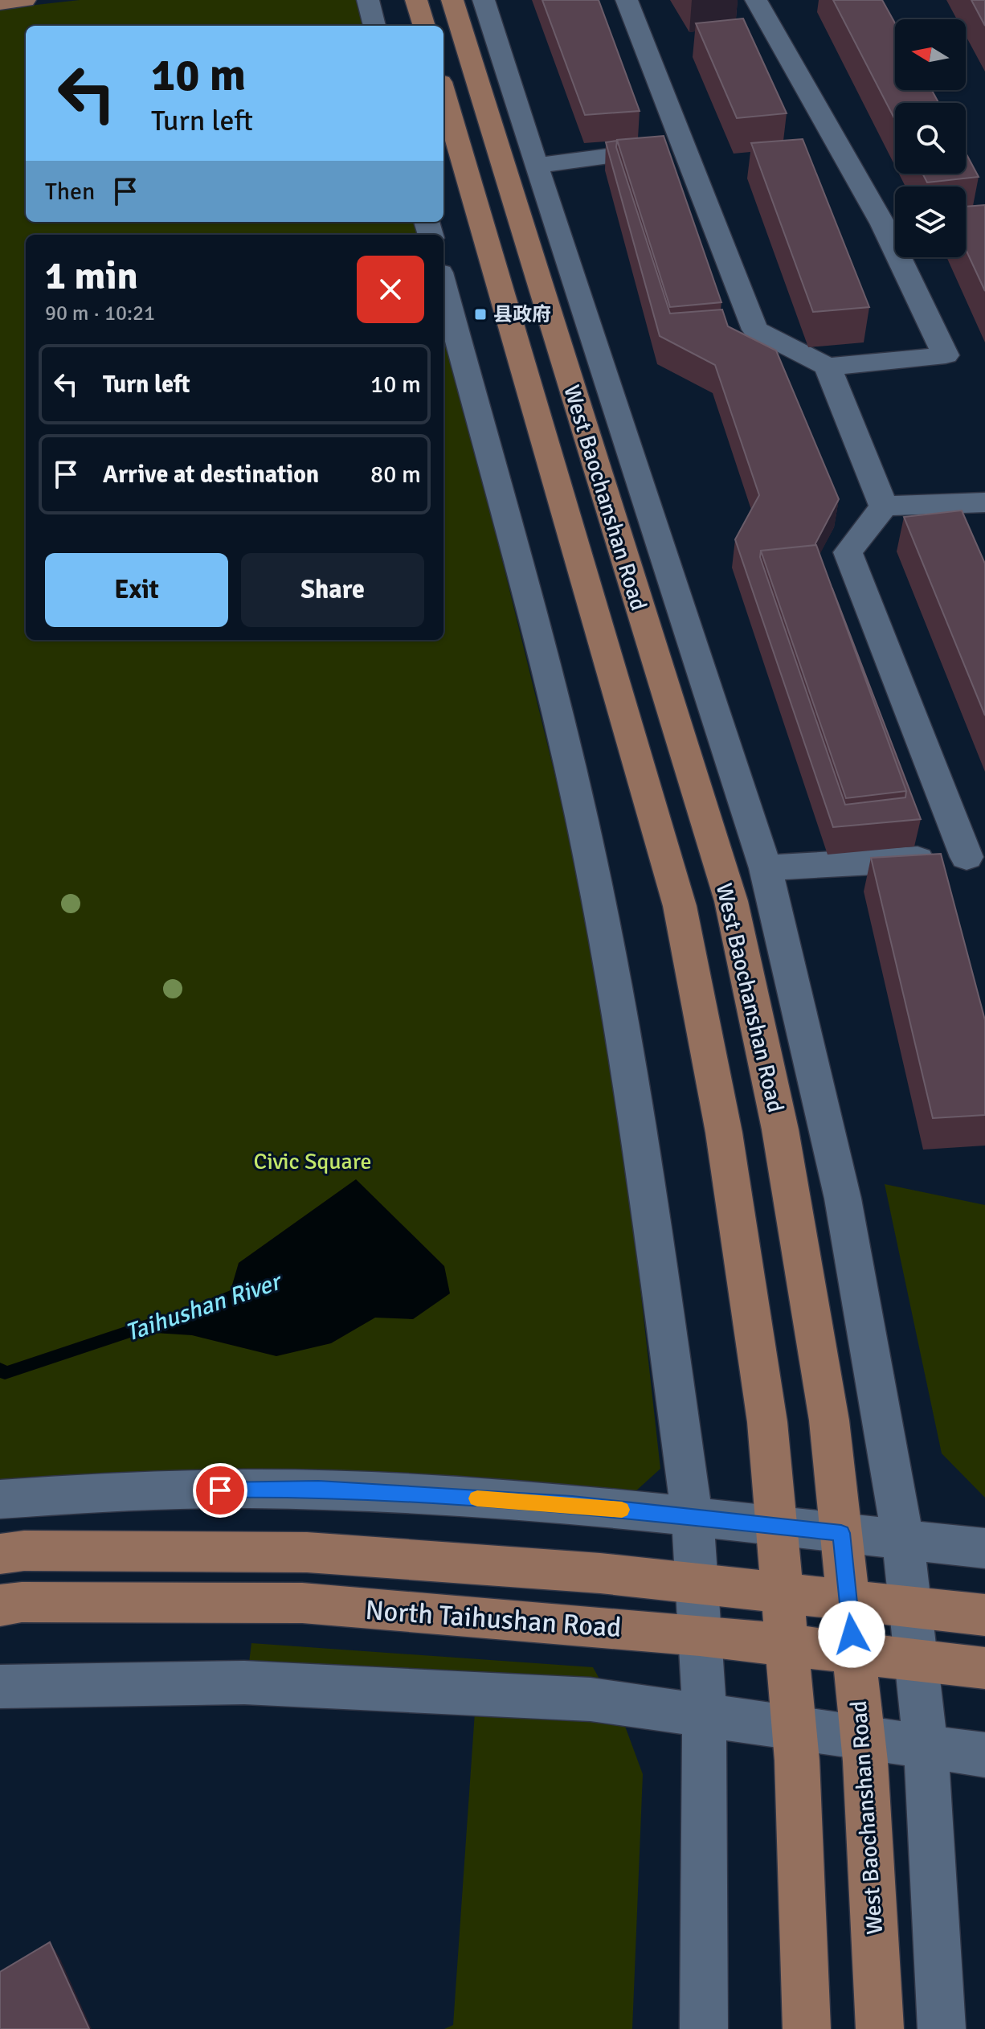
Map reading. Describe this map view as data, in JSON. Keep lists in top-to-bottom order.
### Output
{
  "streets": {
    "main road": ["West Baochanshan Road", "North Taihushan Road"]
  },
  "crossings": [
    ["West Baochanshan Road", "North Taihushan Road"]
  ],
  "water": ["Taihushan River"],
  "parks": ["Civic Square"],
  "places": {
    "transit": ["县政府"]
  },
  "north": "left",
  "page": {
    "turn": ["10 m", "Turn left"],
    "then": "Then",
    "heading": ["1 min", "90 m · 10:21"],
    "list": [
      {
        "name": "Turn left",
        "value": "10 m"
      },
      {
        "name": "Arrive at destination",
        "value": "80 m"
      }
    ],
    "buttons": ["Exit", "Share"]
  }
}
